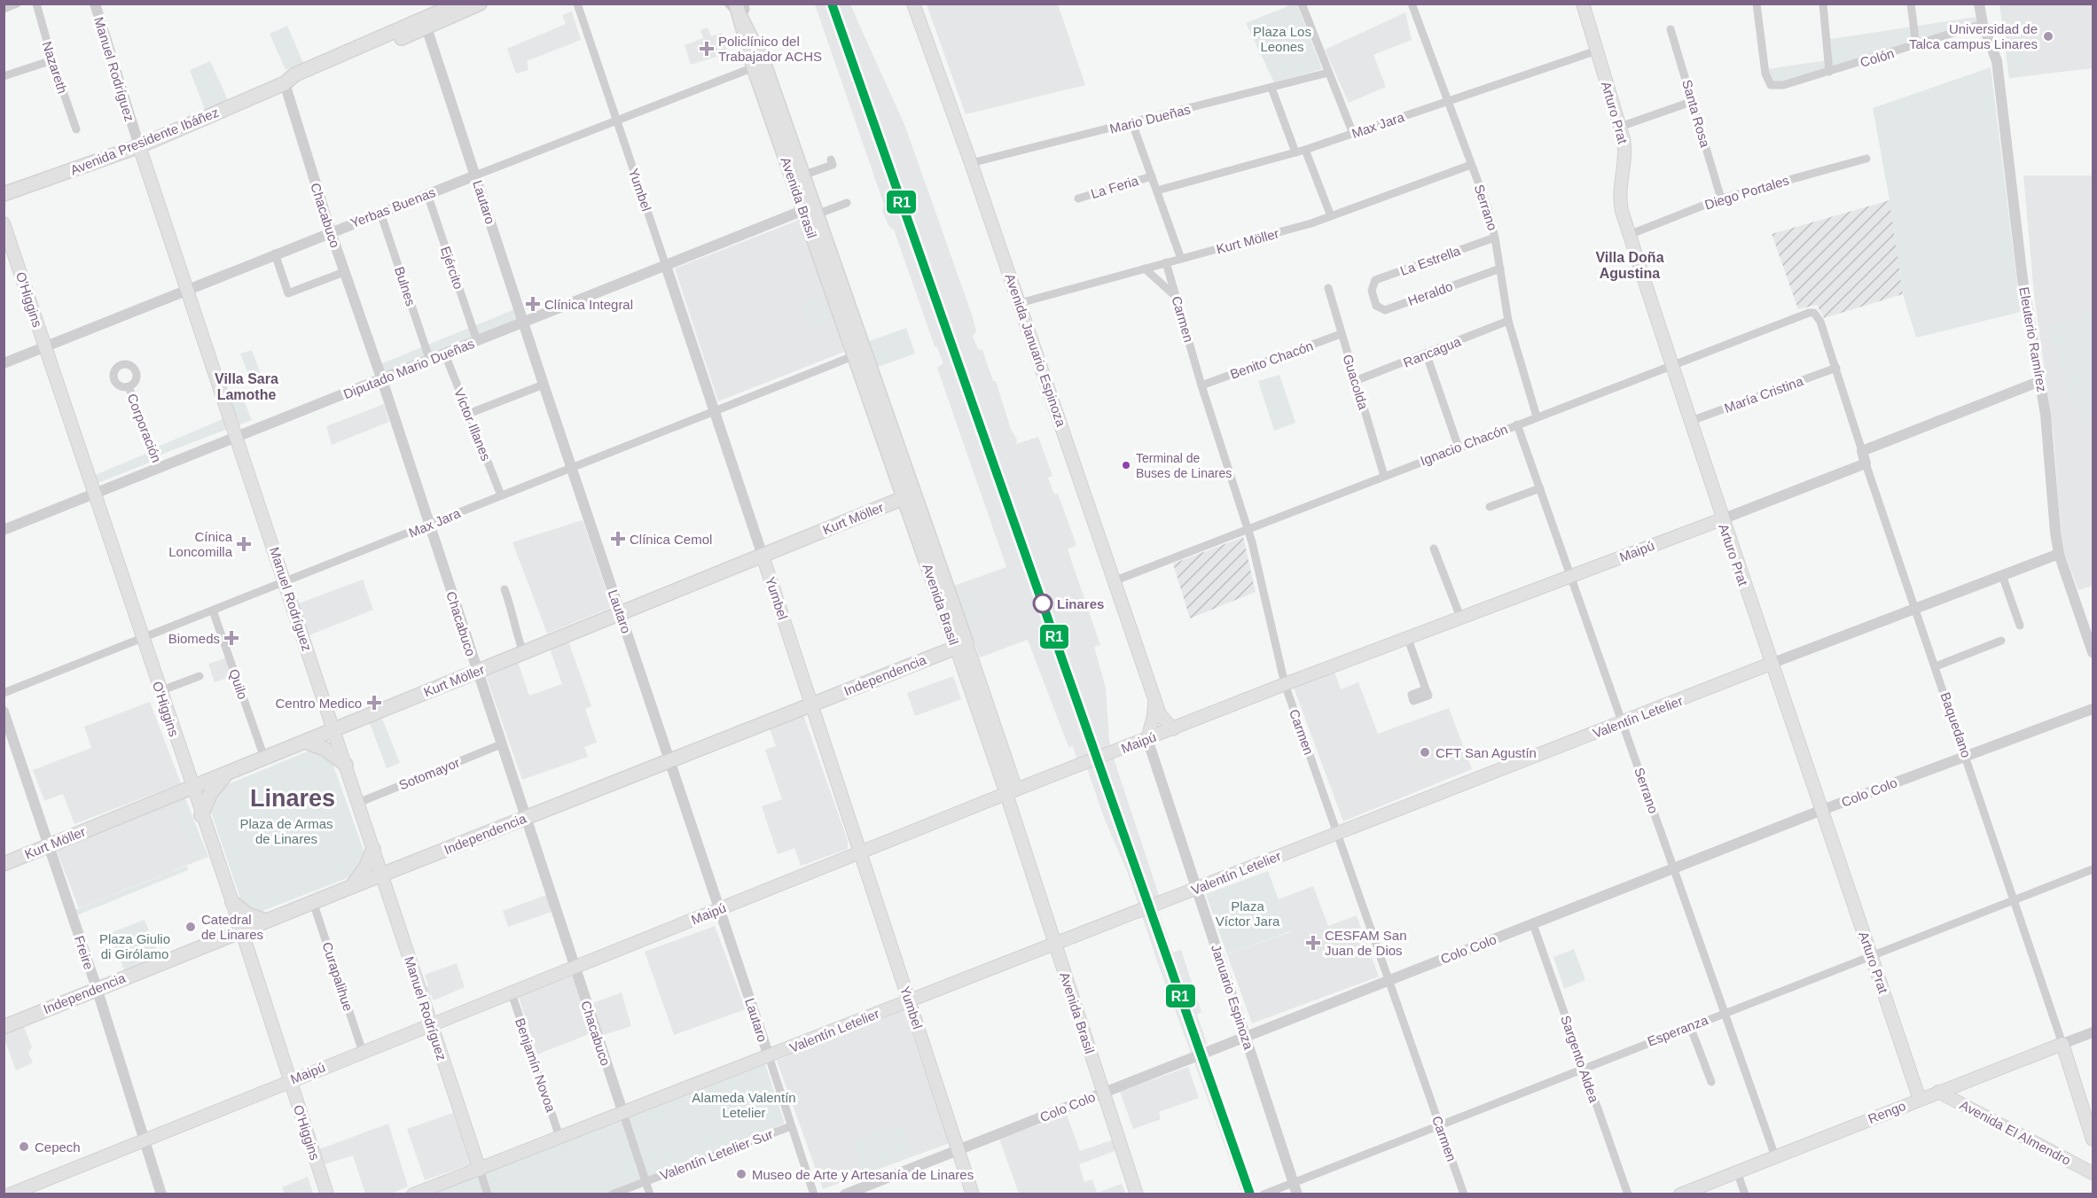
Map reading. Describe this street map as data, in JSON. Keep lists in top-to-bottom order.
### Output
{
  "streets": {
    "main road": [
      "Manuel Rodríguez",
      "Arturo Prat",
      "Avenida Presidente Ibáñez",
      "Yumbel",
      "Avenida Brasil",
      "Kurt Möller",
      "O'Higgins",
      "Avenida Januario Espinoza",
      "Maipú",
      "Independencia",
      "Valentín Letelier",
      "Baquedano",
      "Rengo",
      "Avenida El Almendro"
    ],
    "street": [
      "Colón",
      "Nazareth",
      "Santa Rosa",
      "Mario Dueñas",
      "Max Jara",
      "La Feria",
      "Diego Portales",
      "Lautaro",
      "Yerbas Buenas",
      "Serrano",
      "Chacabuco",
      "La Estrella",
      "Ejército",
      "Bulnes",
      "Heraldo",
      "Carmen",
      "Eleuterio Ramírez",
      "Rancagua",
      "Benito Chacón",
      "Diputado Mario Dueñas",
      "Guacolda",
      "María Cristina",
      "Víctor Illanes",
      "Corporación",
      "Ignacio Chacón",
      "Quilo",
      "Sotomayor",
      "Colo Colo",
      "Freire",
      "Curapalihue",
      "Januario Espinoza",
      "Esperanza",
      "Sargento Aldea",
      "Benjamín Novoa",
      "Valentín Letelier Sur"
    ]
  },
  "crossings": [
    ["Colón", "Eleuterio Ramírez"],
    ["Manuel Rodríguez", "Max Jara"],
    ["Manuel Rodríguez", "Avenida Presidente Ibáñez"],
    ["Manuel Rodríguez", "Yerbas Buenas"],
    ["Manuel Rodríguez", "Kurt Möller"],
    ["Manuel Rodríguez", "O'Higgins"],
    ["Manuel Rodríguez", "Diputado Mario Dueñas"],
    ["Manuel Rodríguez", "Maipú"],
    ["Manuel Rodríguez", "Independencia"],
    ["Manuel Rodríguez", "Quilo"],
    ["Manuel Rodríguez", "Valentín Letelier"],
    ["Manuel Rodríguez", "Sotomayor"],
    ["Manuel Rodríguez", "Curapalihue"],
    ["Arturo Prat", "Max Jara"],
    ["Arturo Prat", "Diego Portales"],
    ["Arturo Prat", "María Cristina"],
    ["Arturo Prat", "Ignacio Chacón"],
    ["Arturo Prat", "Maipú"],
    ["Arturo Prat", "Valentín Letelier"],
    ["Arturo Prat", "Colo Colo"],
    ["Arturo Prat", "Esperanza"],
    ["Arturo Prat", "Rengo"],
    ["Santa Rosa", "Diego Portales"],
    ["Mario Dueñas", "Avenida Januario Espinoza"],
    ["Max Jara", "Yumbel"],
    ["Max Jara", "Avenida Brasil"],
    ["Max Jara", "Lautaro"],
    ["Max Jara", "Serrano"],
    ["Max Jara", "Chacabuco"],
    ["Max Jara", "O'Higgins"],
    ["Max Jara", "Víctor Illanes"],
    ["Max Jara", "Quilo"],
    ["Avenida Presidente Ibáñez", "Lautaro"],
    ["Avenida Presidente Ibáñez", "Chacabuco"],
    ["Yumbel", "Yerbas Buenas"],
    ["Yumbel", "Kurt Möller"],
    ["Yumbel", "Diputado Mario Dueñas"],
    ["Yumbel", "Maipú"],
    ["Yumbel", "Independencia"],
    ["Yumbel", "Valentín Letelier"],
    ["Yumbel", "Colo Colo"],
    ["Avenida Brasil", "Yerbas Buenas"],
    ["Avenida Brasil", "Kurt Möller"],
    ["Avenida Brasil", "Diputado Mario Dueñas"],
    ["Avenida Brasil", "Maipú"],
    ["Avenida Brasil", "Independencia"],
    ["Avenida Brasil", "Valentín Letelier"],
    ["Avenida Brasil", "Colo Colo"],
    ["Lautaro", "Yerbas Buenas"],
    ["Lautaro", "Kurt Möller"],
    ["Lautaro", "Diputado Mario Dueñas"],
    ["Lautaro", "Maipú"],
    ["Lautaro", "Independencia"],
    ["Lautaro", "Valentín Letelier"],
    ["Lautaro", "Valentín Letelier Sur"],
    ["Yerbas Buenas", "Chacabuco"],
    ["Yerbas Buenas", "Ejército"],
    ["Yerbas Buenas", "Bulnes"],
    ["Yerbas Buenas", "O'Higgins"],
    ["Serrano", "Kurt Möller"],
    ["Serrano", "La Estrella"],
    ["Serrano", "Heraldo"],
    ["Serrano", "Rancagua"],
    ["Serrano", "Ignacio Chacón"],
    ["Serrano", "Maipú"],
    ["Serrano", "Valentín Letelier"],
    ["Serrano", "Colo Colo"],
    ["Serrano", "Esperanza"],
    ["Serrano", "Rengo"],
    ["Chacabuco", "Kurt Möller"],
    ["Chacabuco", "Diputado Mario Dueñas"],
    ["Chacabuco", "Maipú"],
    ["Chacabuco", "Independencia"],
    ["Chacabuco", "Valentín Letelier"],
    ["Chacabuco", "Sotomayor"],
    ["Chacabuco", "Valentín Letelier Sur"],
    ["Kurt Möller", "O'Higgins"],
    ["Kurt Möller", "Carmen"],
    ["Kurt Möller", "Avenida Januario Espinoza"],
    ["Kurt Möller", "Independencia"],
    ["Kurt Möller", "Quilo"],
    ["Kurt Möller", "Sotomayor"],
    ["Kurt Möller", "Freire"],
    ["Kurt Möller", "Curapalihue"],
    ["La Estrella", "Heraldo"],
    ["Ejército", "Diputado Mario Dueñas"],
    ["Bulnes", "Diputado Mario Dueñas"],
    ["O'Higgins", "Diputado Mario Dueñas"],
    ["O'Higgins", "Maipú"],
    ["O'Higgins", "Independencia"],
    ["O'Higgins", "Quilo"],
    ["O'Higgins", "Sotomayor"],
    ["O'Higgins", "Curapalihue"],
    ["Carmen", "Benito Chacón"],
    ["Carmen", "Ignacio Chacón"],
    ["Carmen", "Maipú"],
    ["Carmen", "Valentín Letelier"],
    ["Carmen", "Colo Colo"],
    ["Carmen", "Esperanza"],
    ["Eleuterio Ramírez", "Valentín Letelier"],
    ["Avenida Januario Espinoza", "Ignacio Chacón"],
    ["Avenida Januario Espinoza", "Maipú"],
    ["Avenida Januario Espinoza", "Januario Espinoza"],
    ["Rancagua", "Guacolda"],
    ["Benito Chacón", "Guacolda"],
    ["Diputado Mario Dueñas", "Víctor Illanes"],
    ["Diputado Mario Dueñas", "Corporación"],
    ["Guacolda", "Ignacio Chacón"],
    ["María Cristina", "Baquedano"],
    ["Ignacio Chacón", "Baquedano"],
    ["Maipú", "Baquedano"],
    ["Maipú", "Freire"],
    ["Maipú", "Curapalihue"],
    ["Maipú", "Januario Espinoza"],
    ["Maipú", "Benjamín Novoa"],
    ["Independencia", "Quilo"],
    ["Independencia", "Sotomayor"],
    ["Independencia", "Freire"],
    ["Independencia", "Curapalihue"],
    ["Quilo", "Sotomayor"],
    ["Quilo", "Curapalihue"],
    ["Valentín Letelier", "Baquedano"],
    ["Valentín Letelier", "Januario Espinoza"],
    ["Valentín Letelier", "Benjamín Novoa"],
    ["Baquedano", "Colo Colo"],
    ["Baquedano", "Esperanza"],
    ["Baquedano", "Rengo"],
    ["Sotomayor", "Curapalihue"],
    ["Colo Colo", "Januario Espinoza"],
    ["Colo Colo", "Sargento Aldea"],
    ["Januario Espinoza", "Esperanza"],
    ["Esperanza", "Sargento Aldea"],
    ["Rengo", "Avenida El Almendro"]
  ],
  "districts": ["Villa Doña Agustina", "Villa Sara Lamothe", "Linares"],
  "parks": [
    "Plaza Los Leones",
    "Plaza de Armas de Linares",
    "Plaza Víctor Jara",
    "Plaza Giulio di Girólamo",
    "Alameda Valentín Letelier"
  ],
  "places": {
    "other": [
      "Universidad de Talca campus Linares",
      "Terminal de Buses de Linares",
      "Linares",
      "CFT San Agustín",
      "Catedral de Linares",
      "Cepech",
      "Museo de Arte y Artesanía de Linares"
    ],
    "health": [
      "Policlínico del Trabajador ACHS",
      "Clínica Integral",
      "Clínica Cemol",
      "Cínica Loncomilla",
      "Biomeds",
      "Centro Medico",
      "CESFAM San Juan de Dios"
    ]
  },
  "lines": ["transit line R1"]
}
